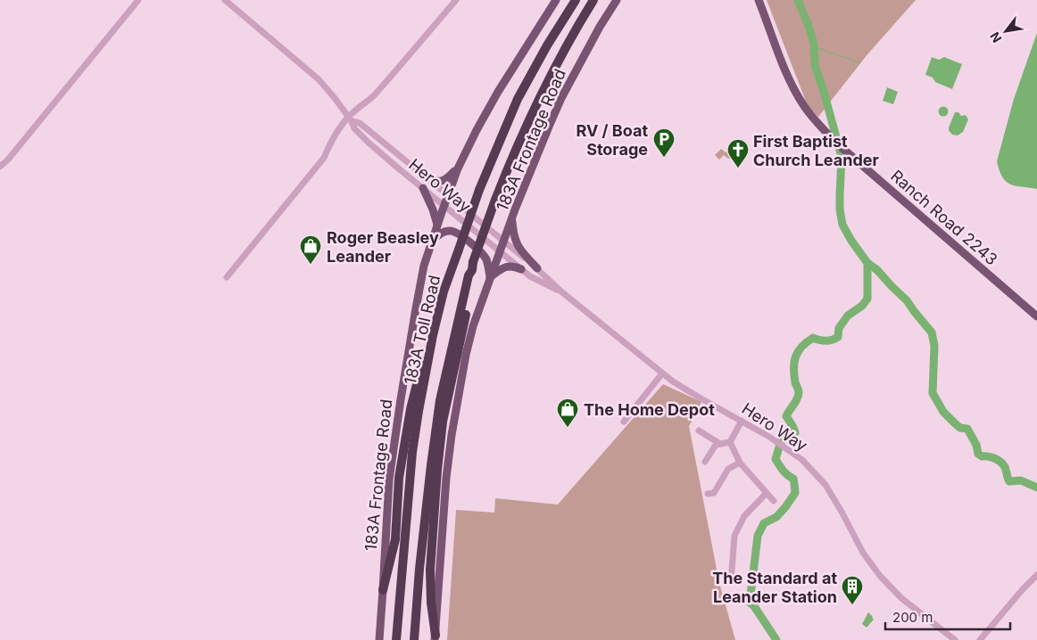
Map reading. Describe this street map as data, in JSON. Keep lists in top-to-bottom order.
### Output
{
  "streets": {
    "highway": ["183A Toll Road"],
    "main road": ["183A Frontage Road", "Ranch Road 2243"],
    "street": ["Hero Way"]
  },
  "crossings": [
    ["183A Frontage Road", "Hero Way"]
  ],
  "places": {
    "parking": ["RV / Boat Storage"],
    "church": ["First Baptist Church Leander"],
    "shop": ["Roger Beasley Leander", "The Home Depot"],
    "building": ["The Standard at Leander Station"]
  },
  "scale_bar": "200 m",
  "north": "bottom left"
}
